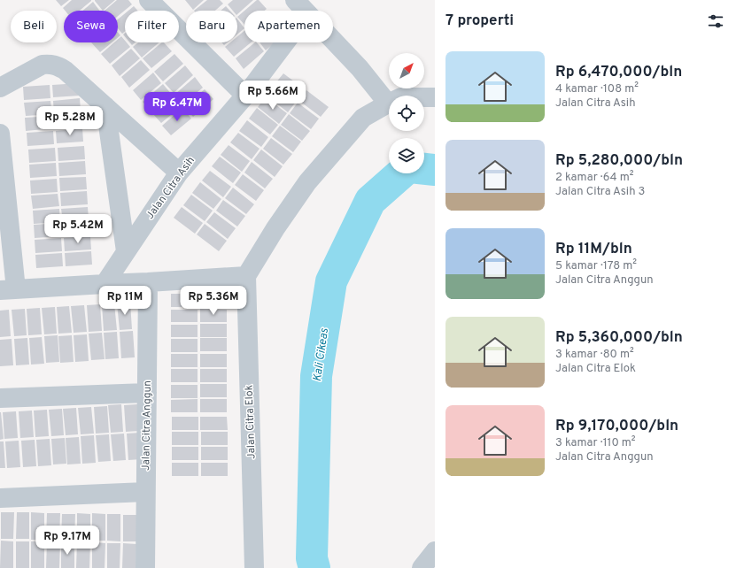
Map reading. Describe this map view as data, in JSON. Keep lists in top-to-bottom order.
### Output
{
  "streets": {
    "street": ["Jalan Citra Asih", "Jalan Citra Elok", "Jalan Citra Anggun"]
  },
  "water": ["Kali Cikeas"],
  "north": "top right",
  "page": {
    "heading": "7 properti",
    "chip": [
      "Beli",
      "Sewa",
      "Filter",
      "Baru",
      "Apartemen"
    ],
    "list": [
      {
        "name": "Rp 6,470,000/bln",
        "note": "4 kamar · 108 m² · Jalan Citra Asih"
      },
      {
        "name": "Rp 5,280,000/bln",
        "note": "2 kamar · 64 m² · Jalan Citra Asih 3"
      },
      {
        "name": "Rp 11M/bln",
        "note": "5 kamar · 178 m² · Jalan Citra Anggun"
      },
      {
        "name": "Rp 5,360,000/bln",
        "note": "3 kamar · 80 m² · Jalan Citra Elok"
      },
      {
        "name": "Rp 9,170,000/bln",
        "note": "3 kamar · 110 m² · Jalan Citra Anggun"
      }
    ],
    "price": [
      "Rp 5.66M",
      "Rp 6.47M",
      "Rp 5.28M",
      "Rp 5.42M",
      "Rp 11M",
      "Rp 5.36M",
      "Rp 9.17M"
    ]
  }
}
